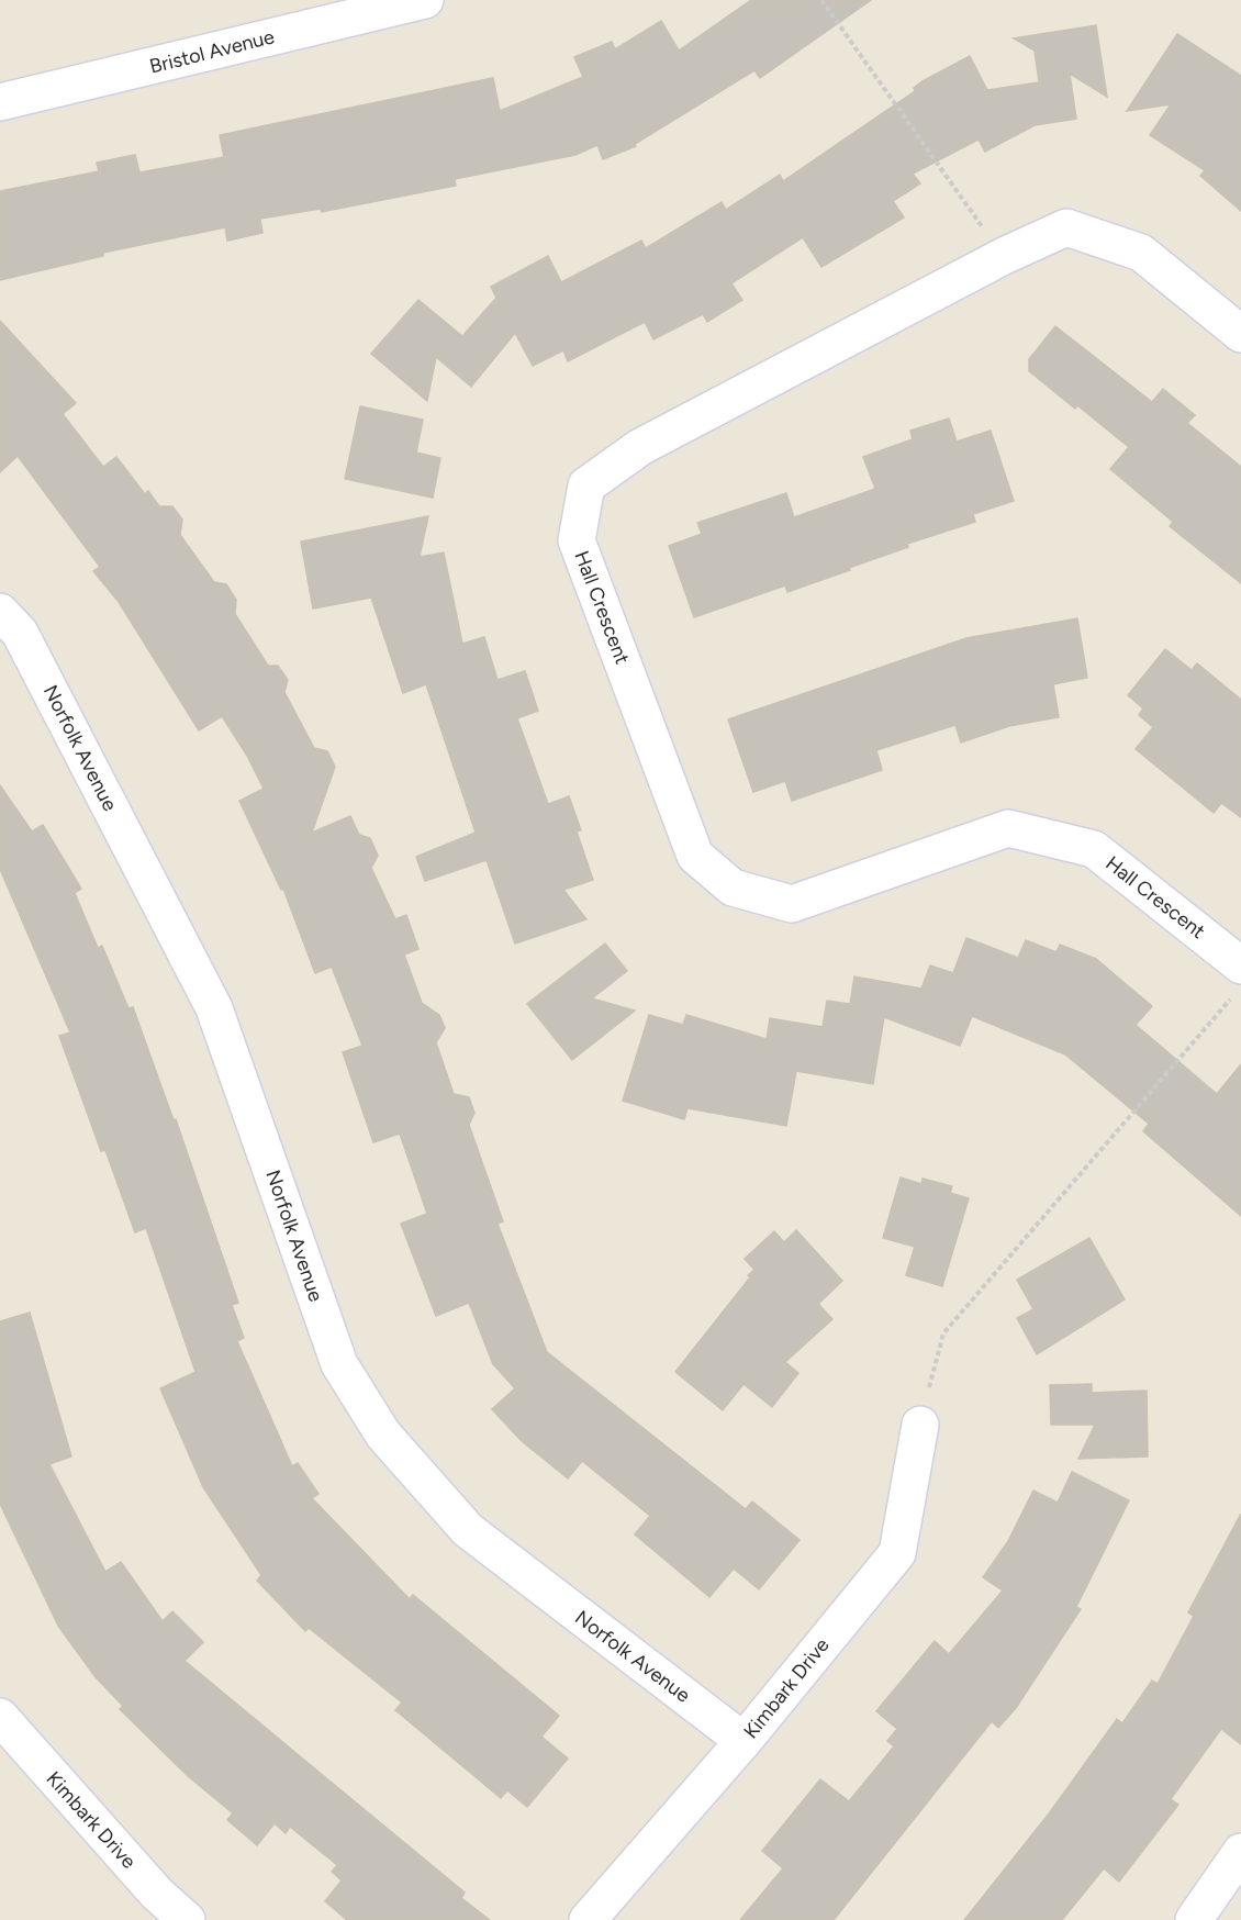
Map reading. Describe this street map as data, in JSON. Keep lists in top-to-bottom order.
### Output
{
  "streets": {
    "street": [
      "Bristol Avenue",
      "Hall Crescent",
      "Norfolk Avenue",
      "Kimbark Drive"
    ]
  },
  "crossings": [
    ["Norfolk Avenue", "Kimbark Drive"]
  ]
}
